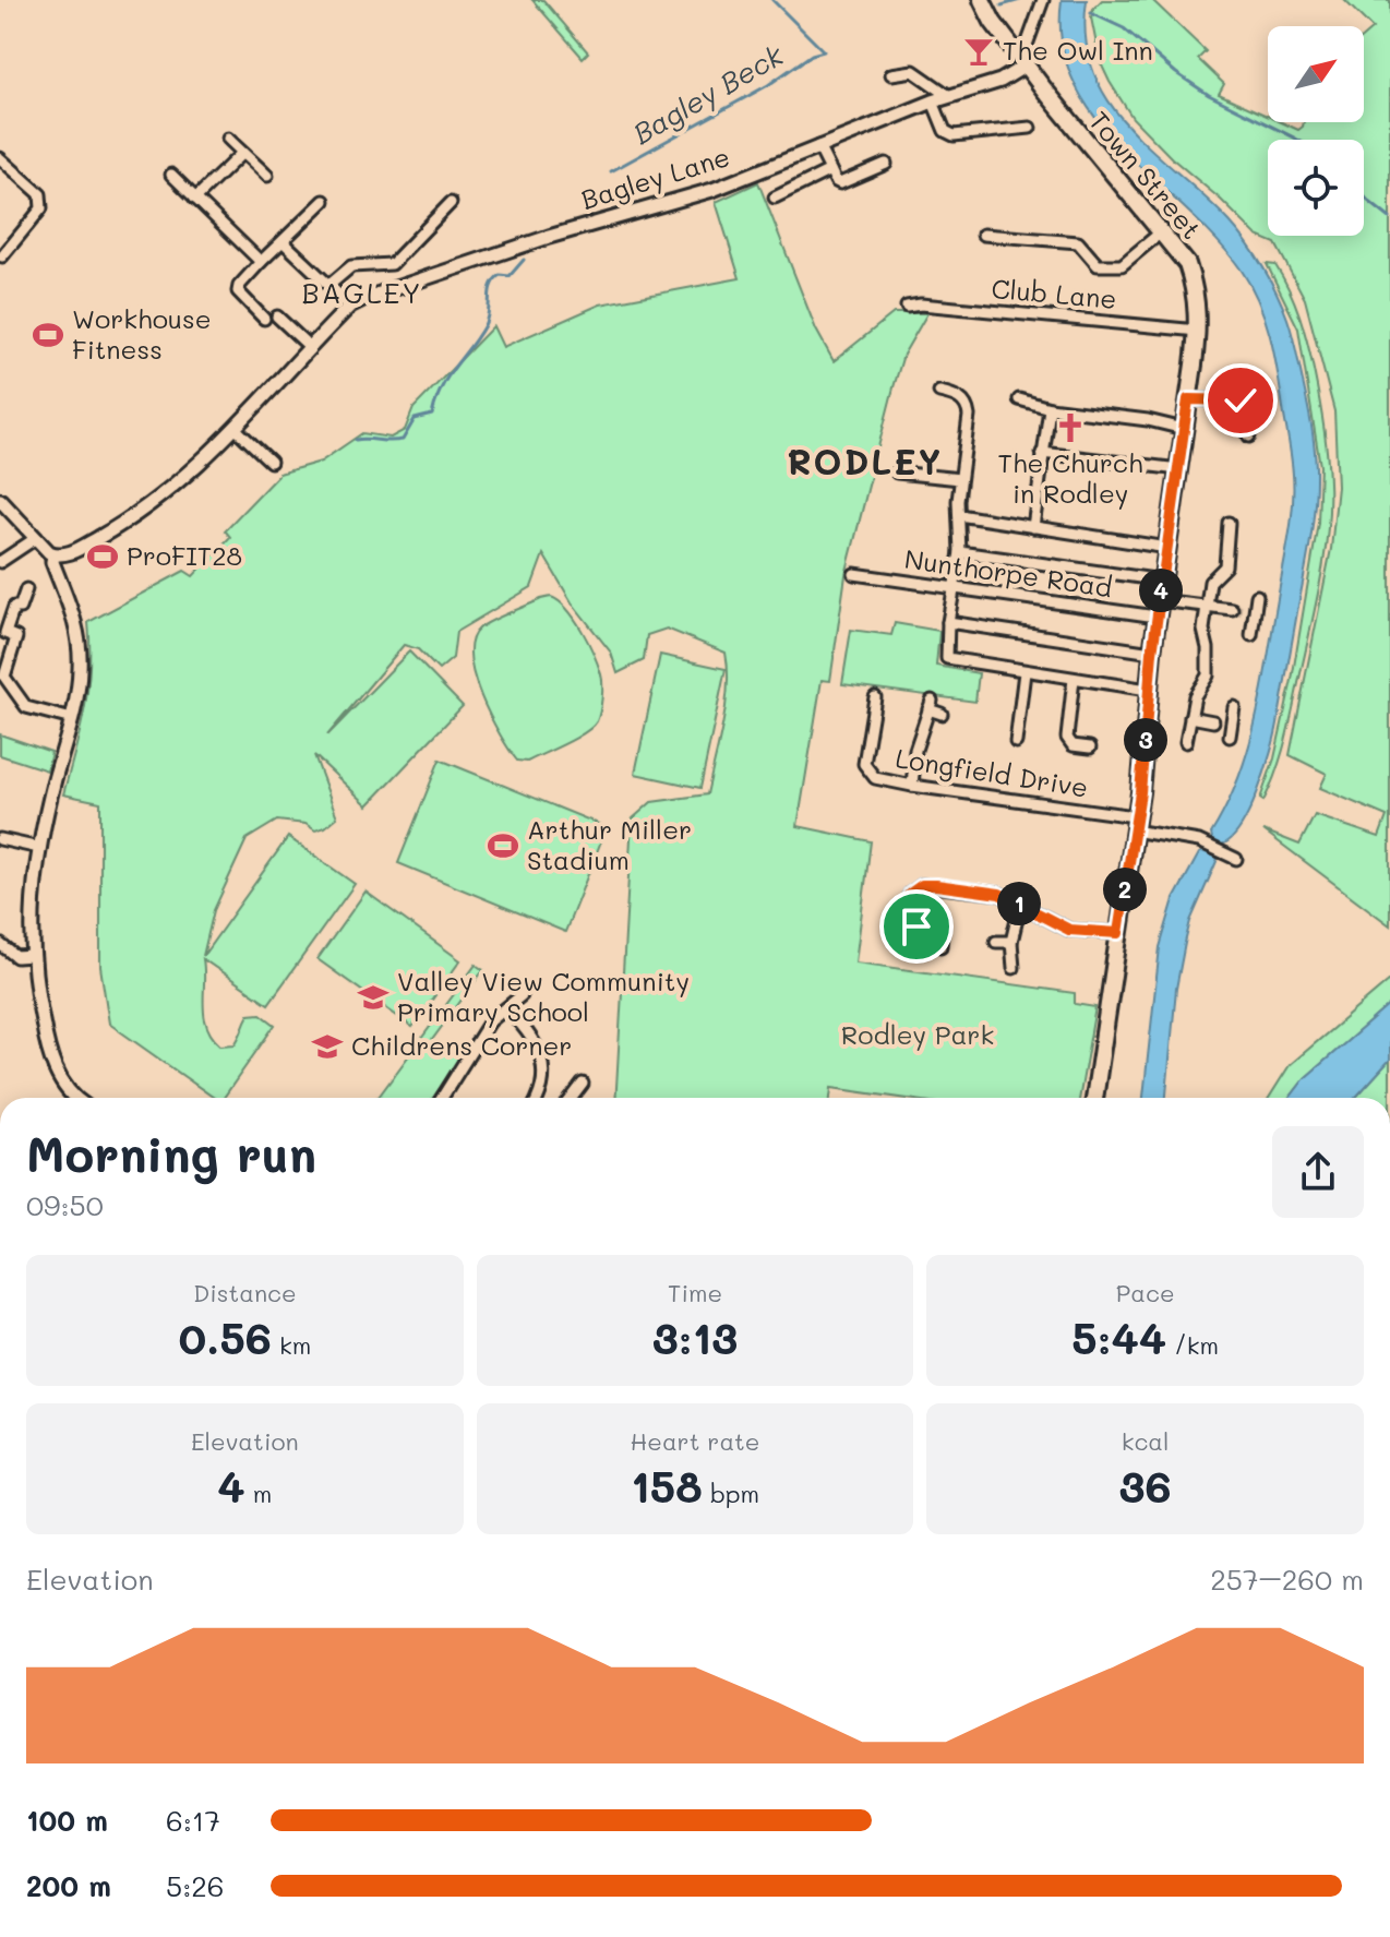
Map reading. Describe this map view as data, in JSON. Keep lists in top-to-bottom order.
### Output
{
  "streets": {
    "main road": ["Town Street"],
    "street": [
      "Bagley Lane",
      "Club Lane",
      "Nunthorpe Road",
      "Longfield Drive"
    ]
  },
  "crossings": [
    ["Town Street", "Bagley Lane"],
    ["Town Street", "Club Lane"],
    ["Town Street", "Nunthorpe Road"],
    ["Town Street", "Longfield Drive"]
  ],
  "districts": ["BAGLEY", "RODLEY"],
  "water": ["Bagley Beck"],
  "parks": ["Rodley Park"],
  "places": {
    "bar": ["The Owl Inn"],
    "sports": ["Workhouse Fitness", "ProFIT28", "Arthur Miller Stadium"],
    "church": ["The Church in Rodley"],
    "school or university": ["Valley View Community Primary School", "Childrens Corner"]
  },
  "north": "top right",
  "page": {
    "pins": [
      "4",
      "3",
      "2",
      "1"
    ],
    "heading": ["Morning run", "09:50"],
    "stats": [
      ["Distance", "0.56 km"],
      ["Time", "3:13"],
      ["Pace", "5:44 /km"],
      ["Elevation", "4 m"],
      ["Heart rate", "158 bpm"],
      ["kcal", "36"]
    ],
    "chart": ["Elevation", "257–260 m"],
    "list": [
      {
        "name": "100 m",
        "note": "6:17"
      },
      {
        "name": "200 m",
        "note": "5:26"
      }
    ]
  }
}
